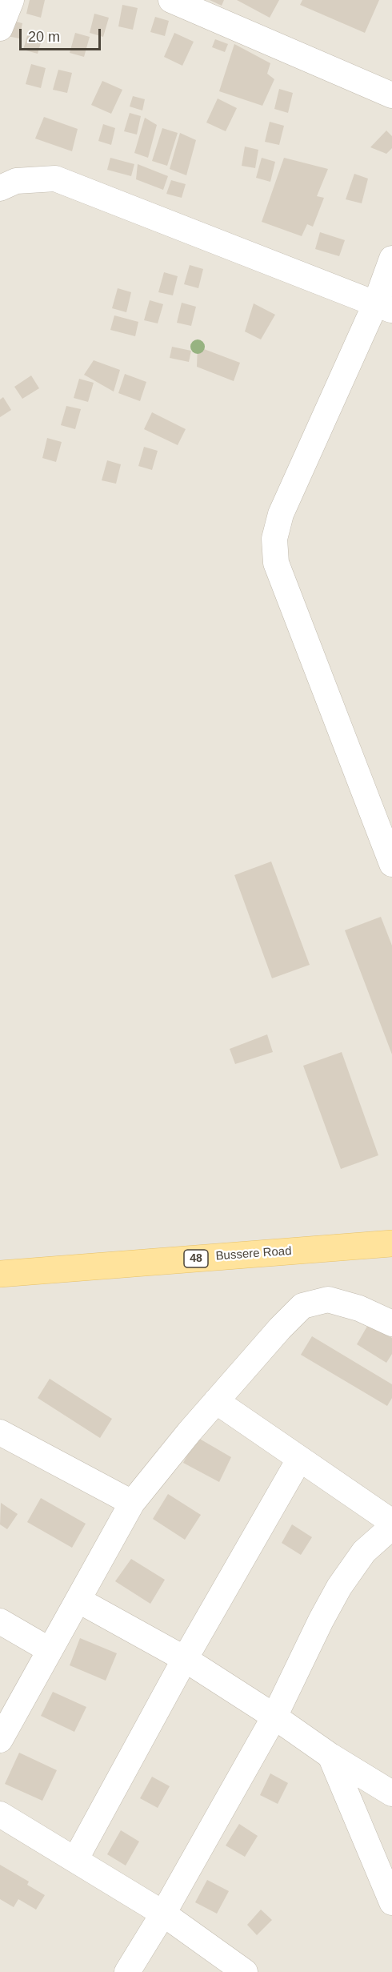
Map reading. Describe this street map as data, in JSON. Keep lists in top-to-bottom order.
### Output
{
  "streets": {
    "main road": ["Bussere Road", "48"]
  },
  "scale_bar": "20 m"
}
